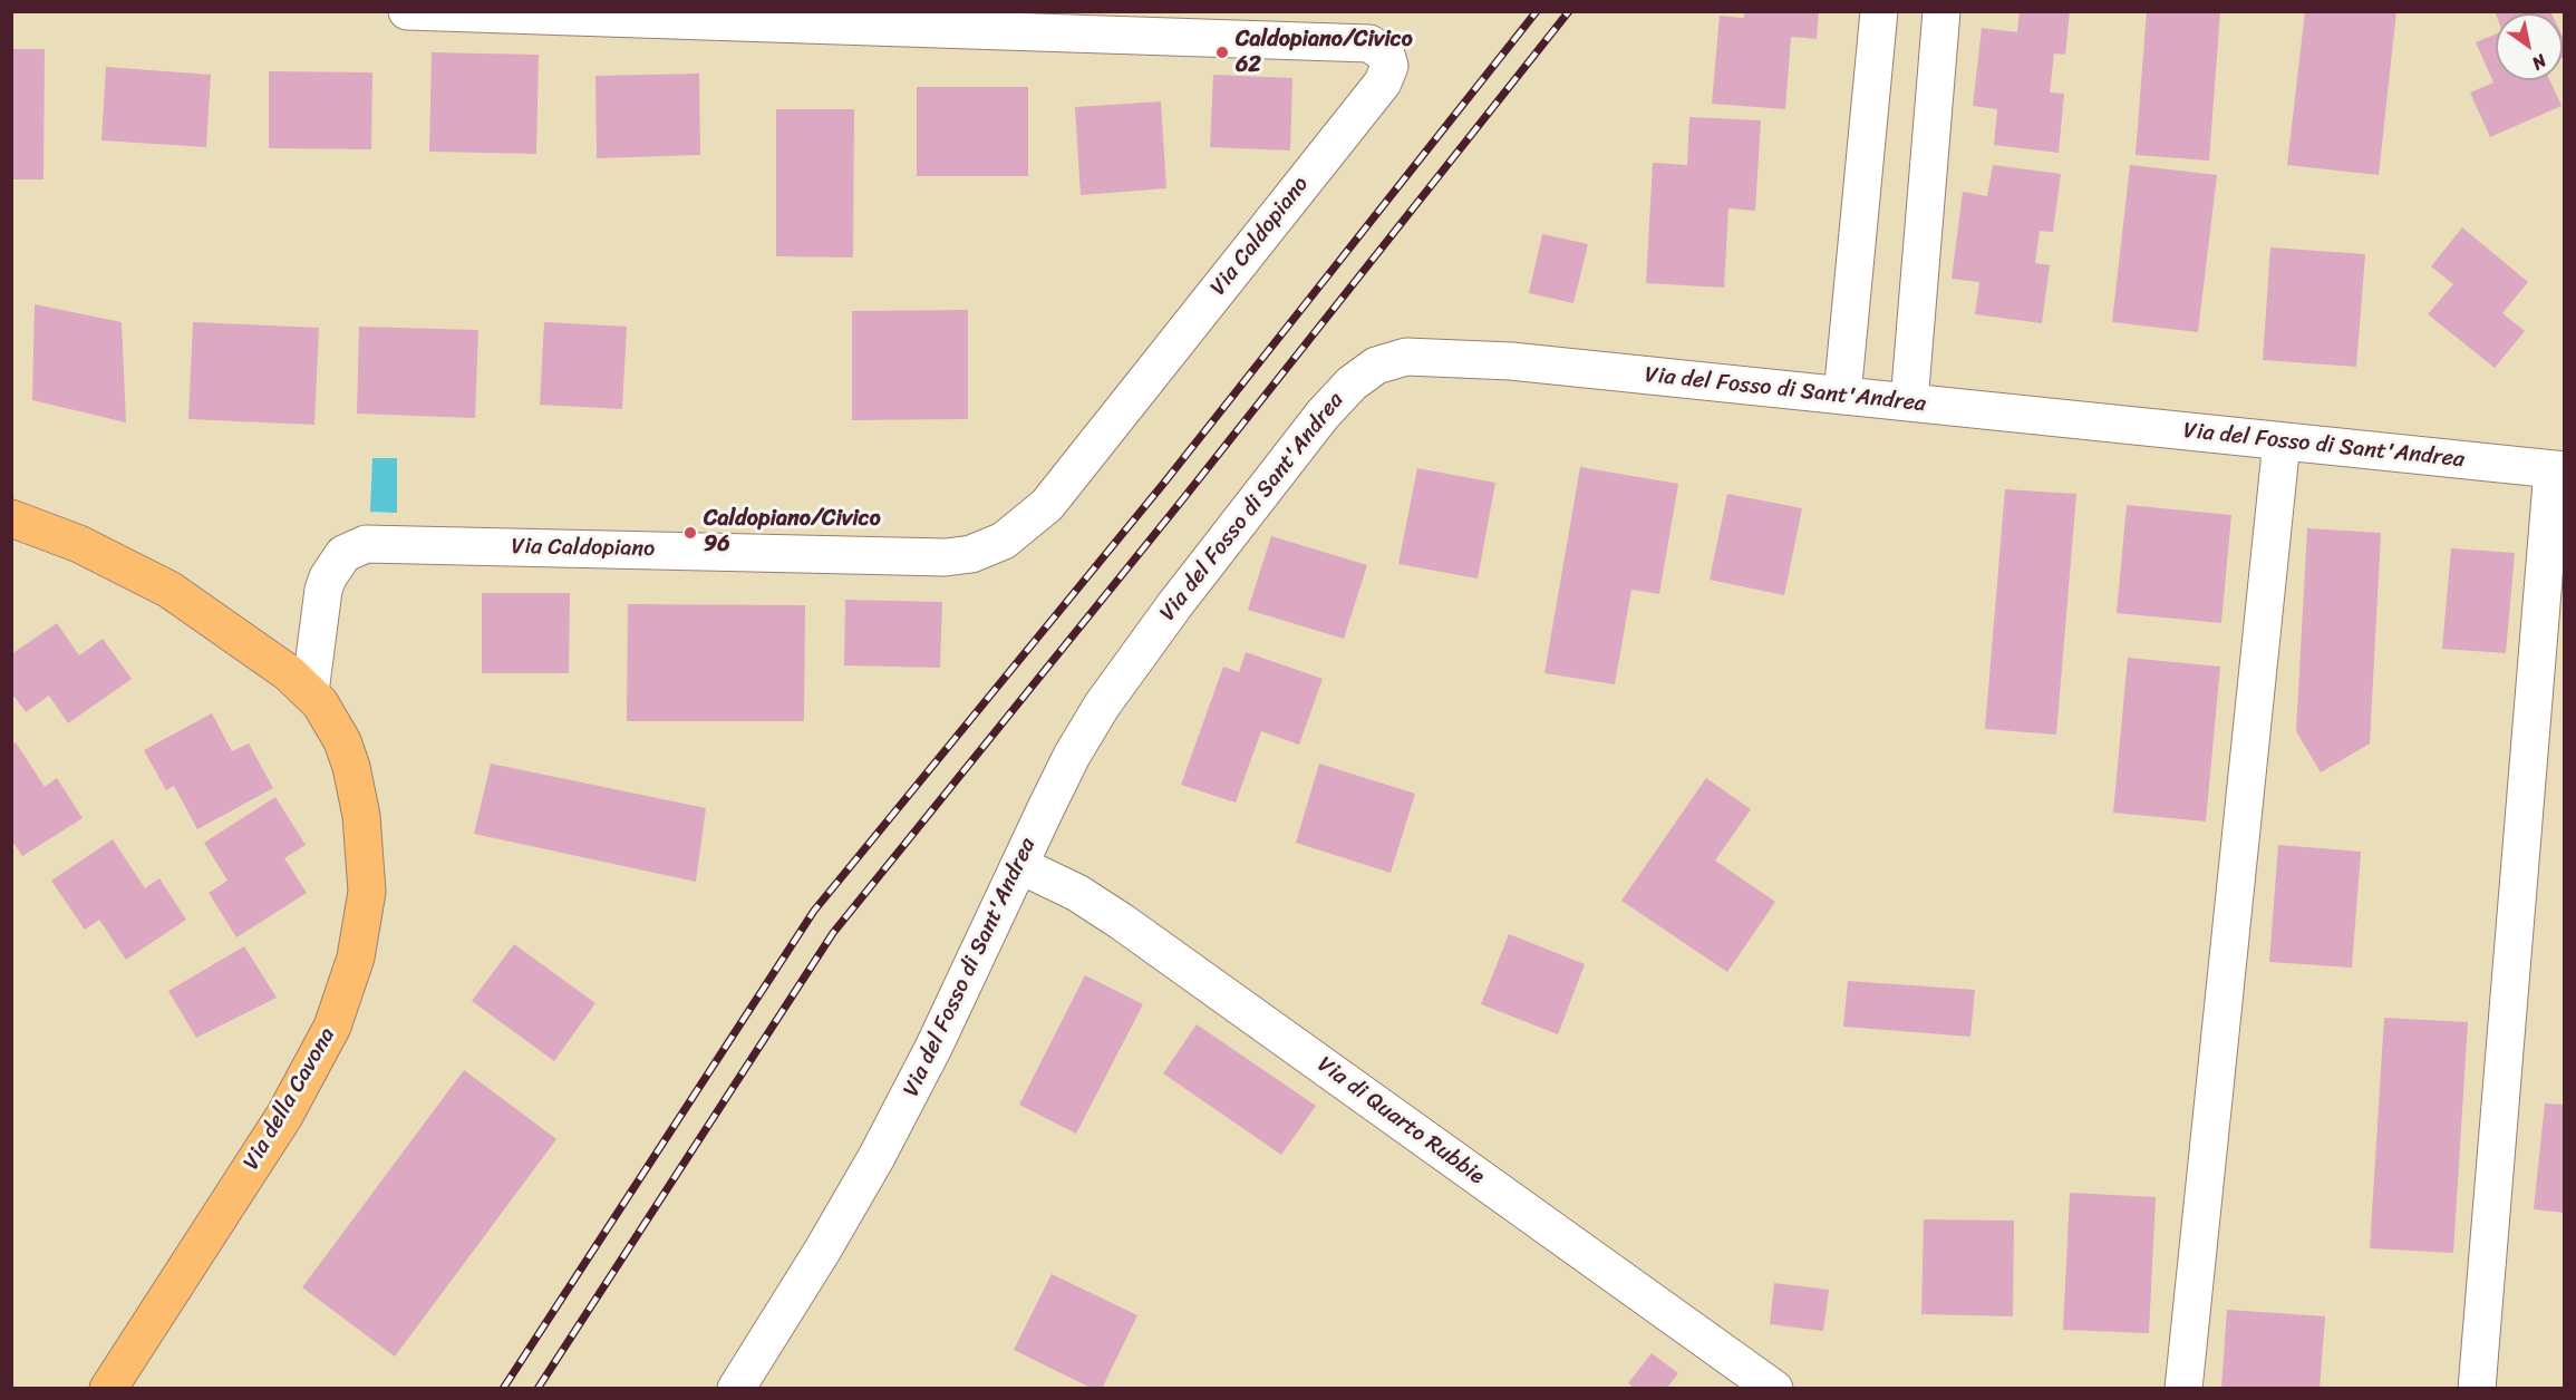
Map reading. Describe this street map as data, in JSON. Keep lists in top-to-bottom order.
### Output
{
  "streets": {
    "main road": ["Via della Cavona"],
    "street": ["Via Caldopiano", "Via del Fosso di Sant'Andrea", "Via di Quarto Rubbie"]
  },
  "crossings": [
    ["Via Caldopiano", "Via della Cavona"],
    ["Via del Fosso di Sant'Andrea", "Via di Quarto Rubbie"]
  ],
  "places": ["Caldopiano/Civico 62", "Caldopiano/Civico 96"],
  "north": "bottom right"
}
